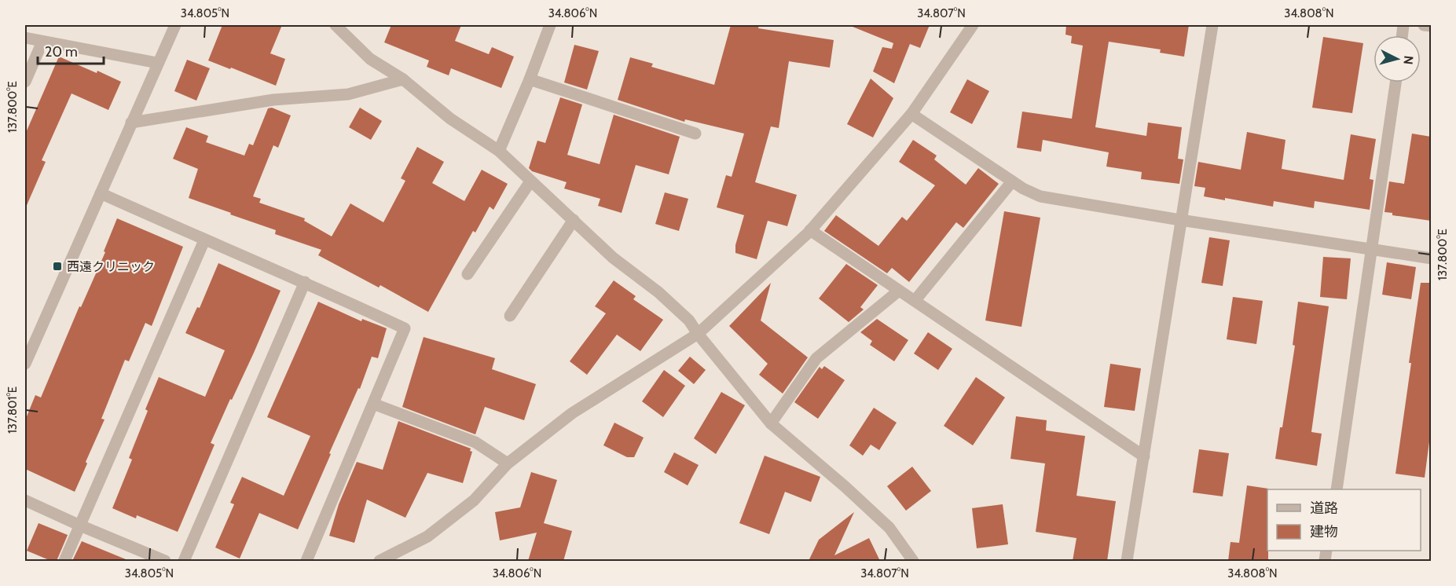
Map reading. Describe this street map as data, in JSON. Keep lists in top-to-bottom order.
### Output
{
  "places": {
    "transit": ["西遠クリニック"]
  },
  "legend": ["道路", "建物"],
  "scale_bar": "20 m",
  "north": "right",
  "coordinates": [
    "34.805°N",
    "34.806°N",
    "34.807°N",
    "34.808°N",
    "137.800°E",
    "137.801°E"
  ]
}
